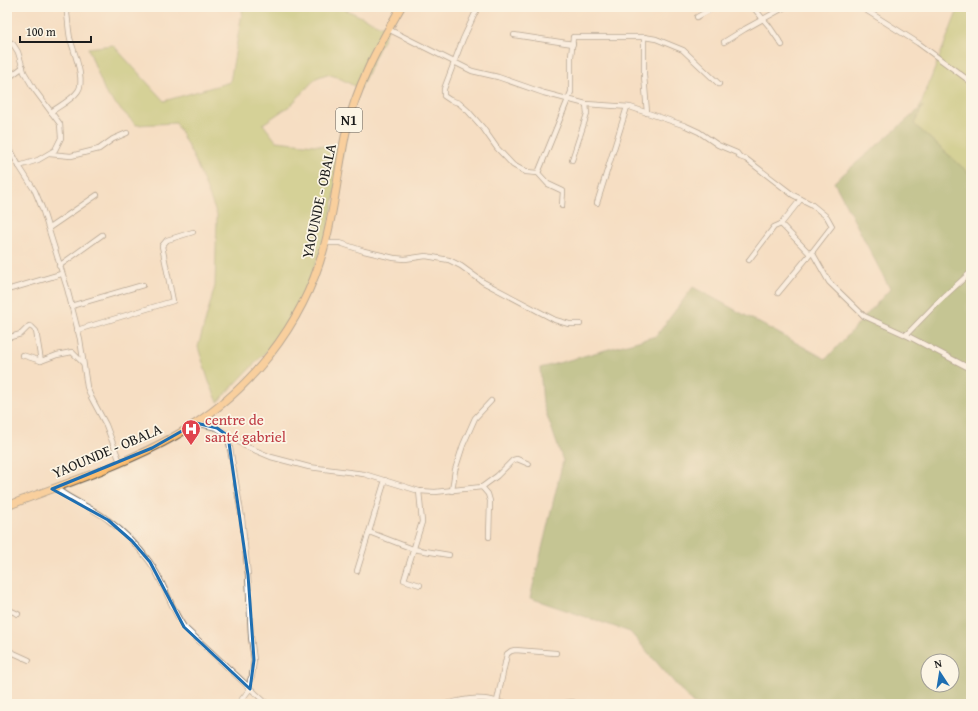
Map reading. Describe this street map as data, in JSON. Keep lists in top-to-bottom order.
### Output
{
  "streets": {
    "highway": ["N1", "YAOUNDE - OBALA"]
  },
  "places": {
    "hospital": ["centre de santé gabriel"]
  },
  "scale_bar": "100 m",
  "north": "top"
}
